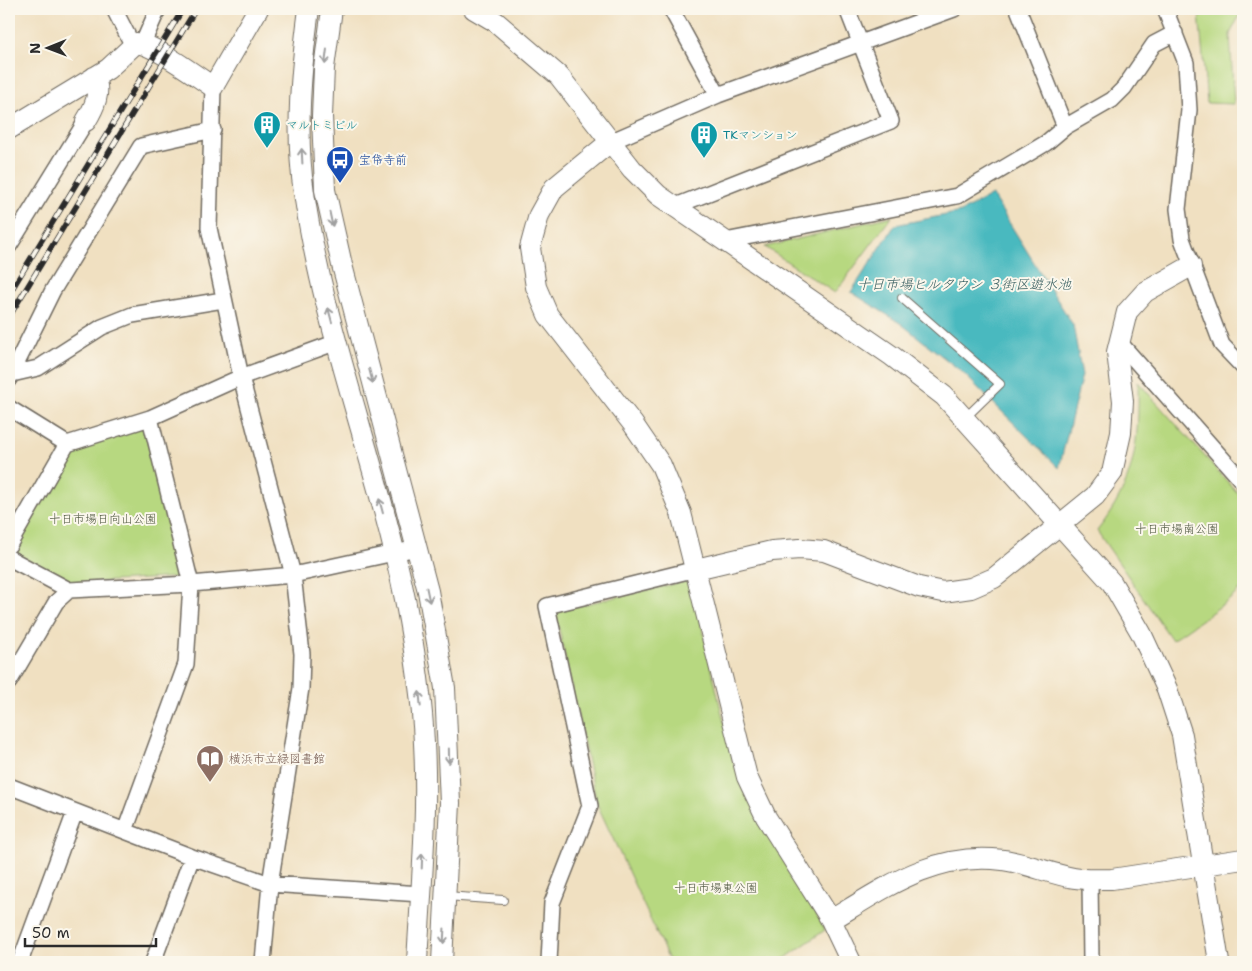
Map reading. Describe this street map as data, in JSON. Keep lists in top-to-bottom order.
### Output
{
  "water": ["十日市場ヒルタウン ３街区遊水池"],
  "parks": ["十日市場日向山公園", "十日市場南公園", "十日市場東公園"],
  "places": {
    "building": ["マルトミビル", "TKマンション"],
    "bus stop": ["宝帒寺前"],
    "library": ["横浜市立緑図書館"]
  },
  "scale_bar": "50 m",
  "north": "left"
}
